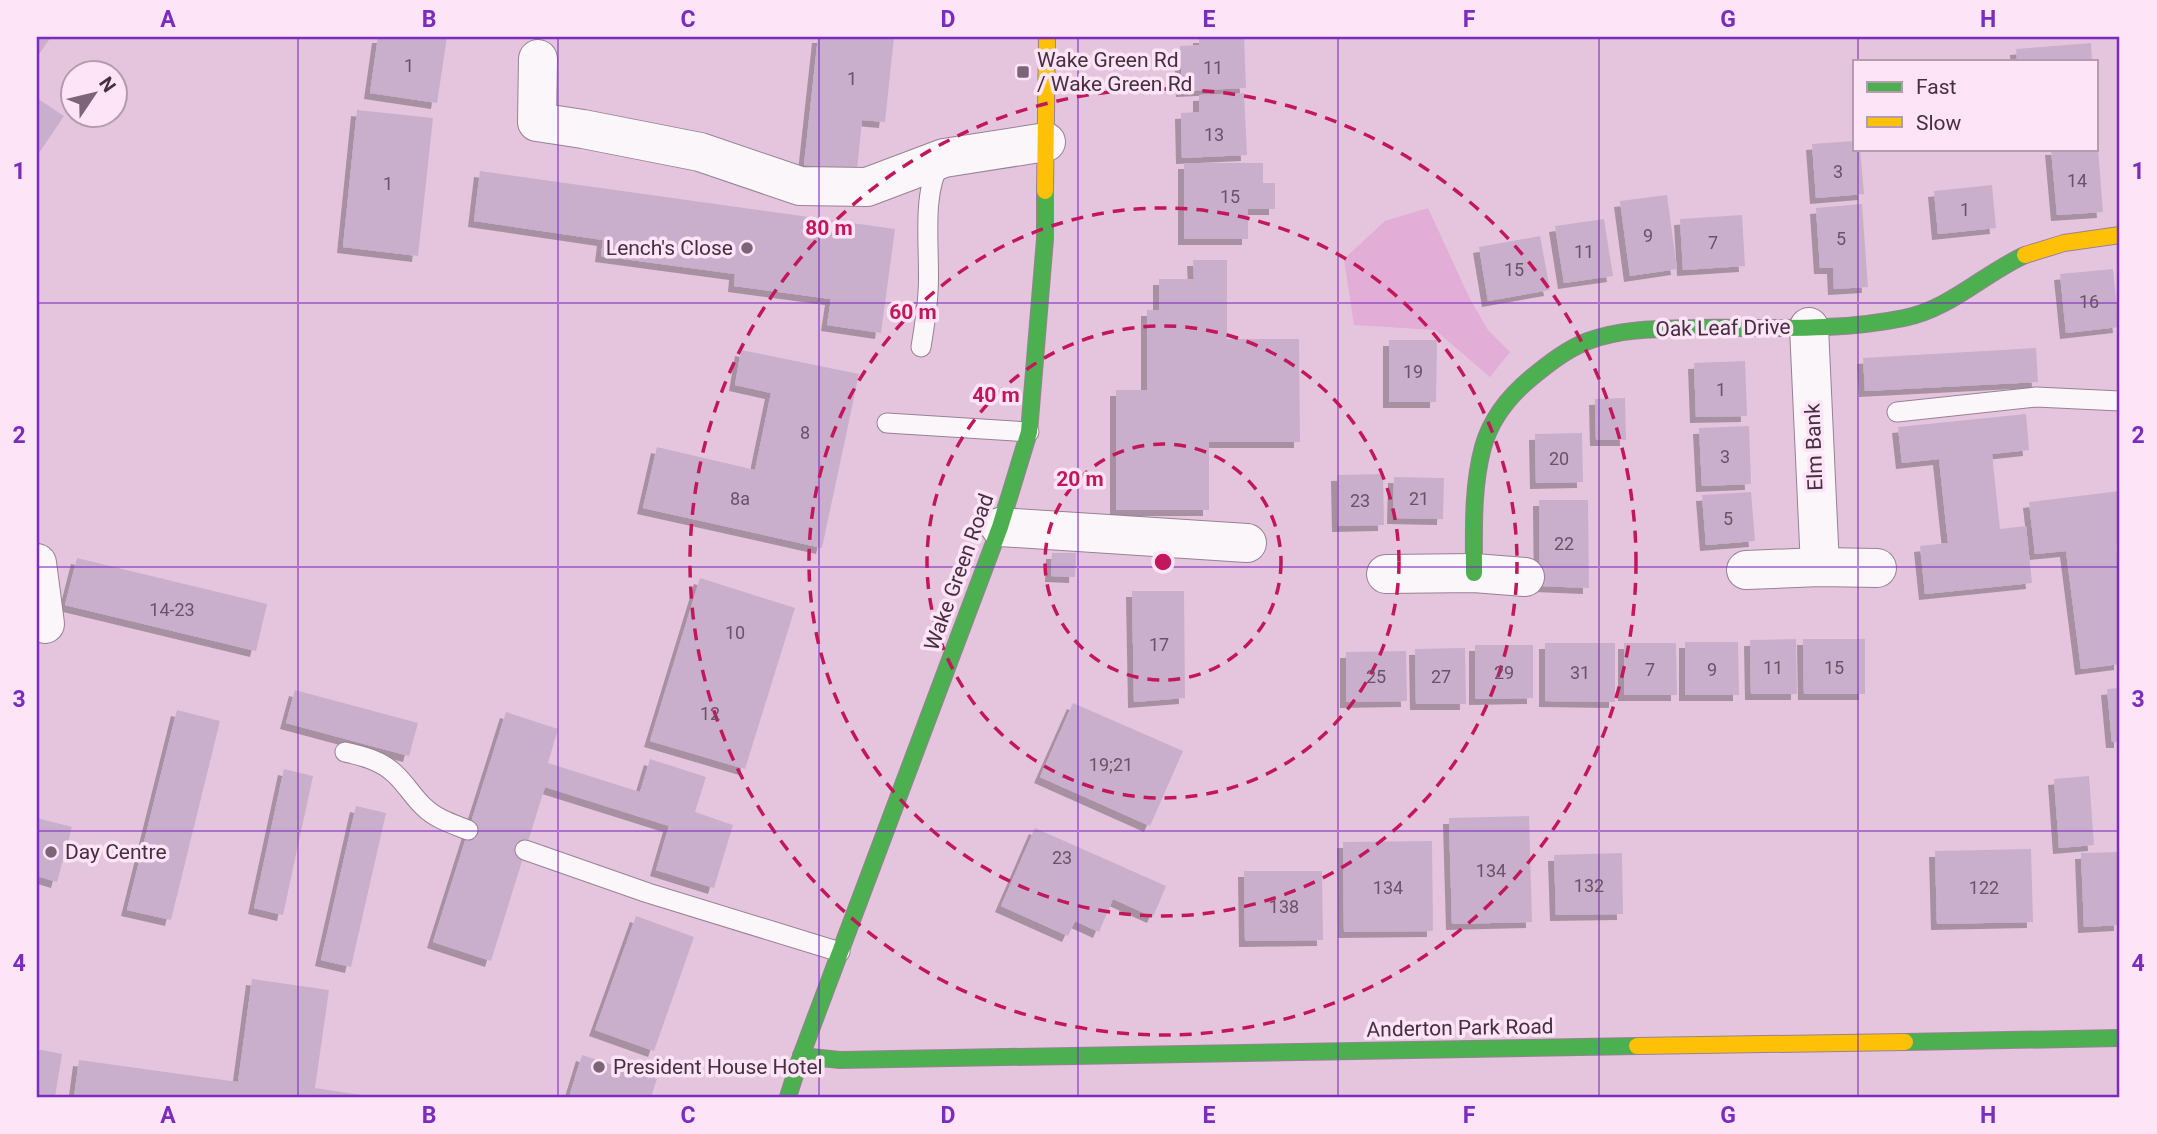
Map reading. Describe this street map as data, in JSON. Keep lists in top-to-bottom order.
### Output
{
  "streets": {
    "street": [
      "Oak Leaf Drive",
      "Elm Bank",
      "Wake Green Road",
      "Anderton Park Road"
    ]
  },
  "crossings": [
    ["Oak Leaf Drive", "Elm Bank"],
    ["Wake Green Road", "Anderton Park Road"]
  ],
  "places": {
    "transit": ["Wake Green Rd / Wake Green Rd"],
    "other": ["Lench's Close", "Day Centre", "President House Hotel"]
  },
  "house_numbers": [
    "1",
    "11",
    "1",
    "13",
    "3",
    "14",
    "1",
    "15",
    "1",
    "9",
    "5",
    "7",
    "11",
    "15",
    "16",
    "19",
    "1",
    "8",
    "3",
    "20",
    "8a",
    "21",
    "23",
    "5",
    "22",
    "14-23",
    "10",
    "17",
    "11",
    "15",
    "7",
    "9",
    "29",
    "31",
    "25",
    "27",
    "12",
    "19;21",
    "23",
    "134",
    "132",
    "134",
    "122",
    "138"
  ],
  "legend": ["Fast", "Slow"],
  "north": "top right",
  "grid": {
    "columns": [
      "A",
      "B",
      "C",
      "D",
      "E",
      "F",
      "G",
      "H"
    ],
    "rows": [
      "1",
      "2",
      "3",
      "4"
    ]
  },
  "rings": [
    "80 m",
    "60 m",
    "40 m",
    "20 m"
  ]
}
